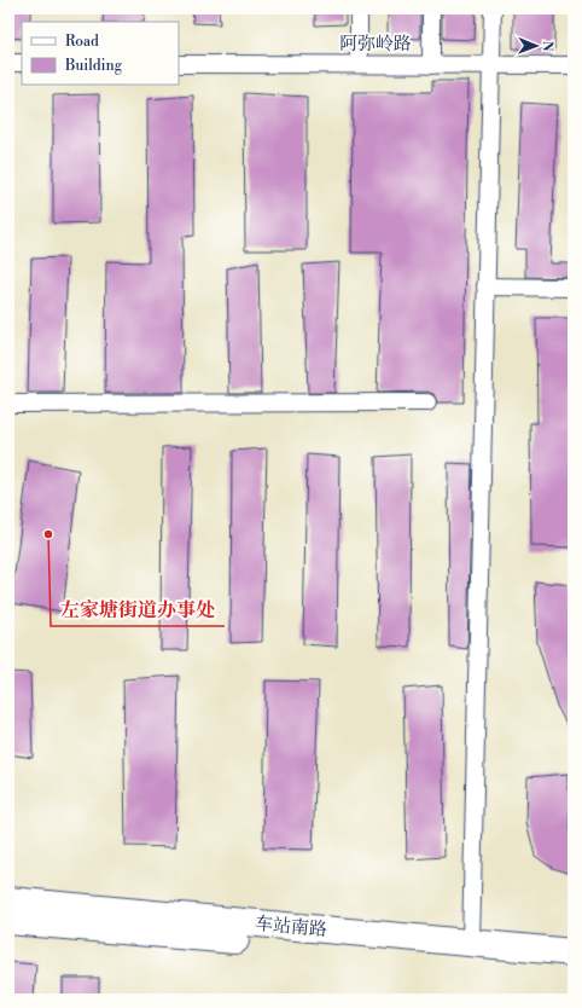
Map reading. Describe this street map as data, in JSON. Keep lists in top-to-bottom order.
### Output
{
  "streets": {
    "main road": ["车站南路"],
    "street": ["阿弥岭路"]
  },
  "places": ["左家塘街道办事处"],
  "legend": ["Road", "Building"],
  "north": "right"
}
